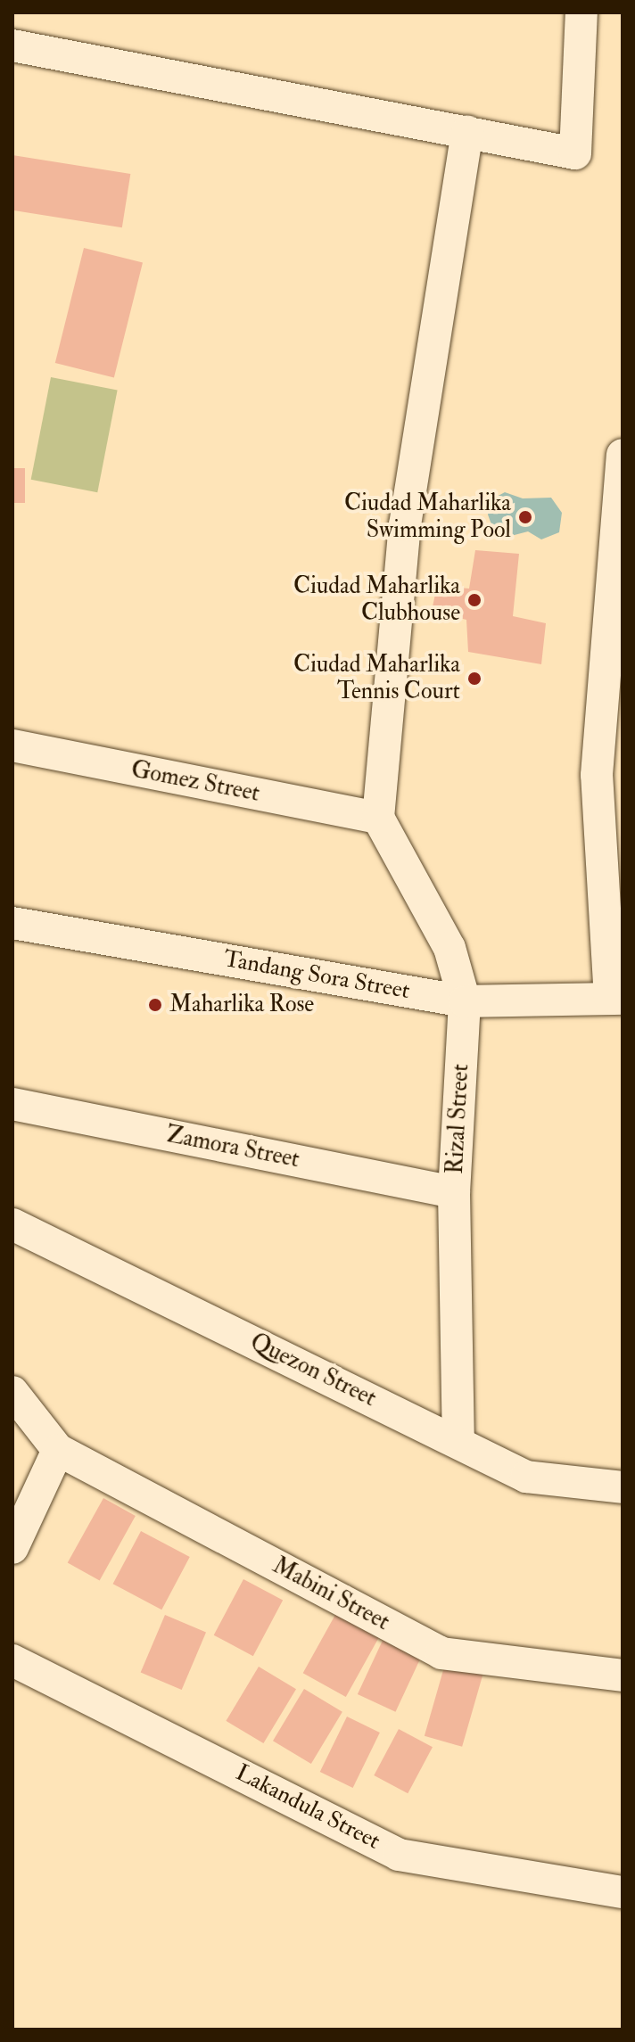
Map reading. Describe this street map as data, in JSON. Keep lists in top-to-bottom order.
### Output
{
  "streets": {
    "street": [
      "Gomez Street",
      "Tandang Sora Street",
      "Rizal Street",
      "Zamora Street",
      "Quezon Street",
      "Mabini Street",
      "Lakandula Street"
    ]
  },
  "crossings": [
    ["Gomez Street", "Rizal Street"],
    ["Tandang Sora Street", "Rizal Street"],
    ["Rizal Street", "Zamora Street"],
    ["Rizal Street", "Quezon Street"]
  ],
  "places": [
    "Ciudad Maharlika Swimming Pool",
    "Ciudad Maharlika Clubhouse",
    "Ciudad Maharlika Tennis Court",
    "Maharlika Rose"
  ]
}
